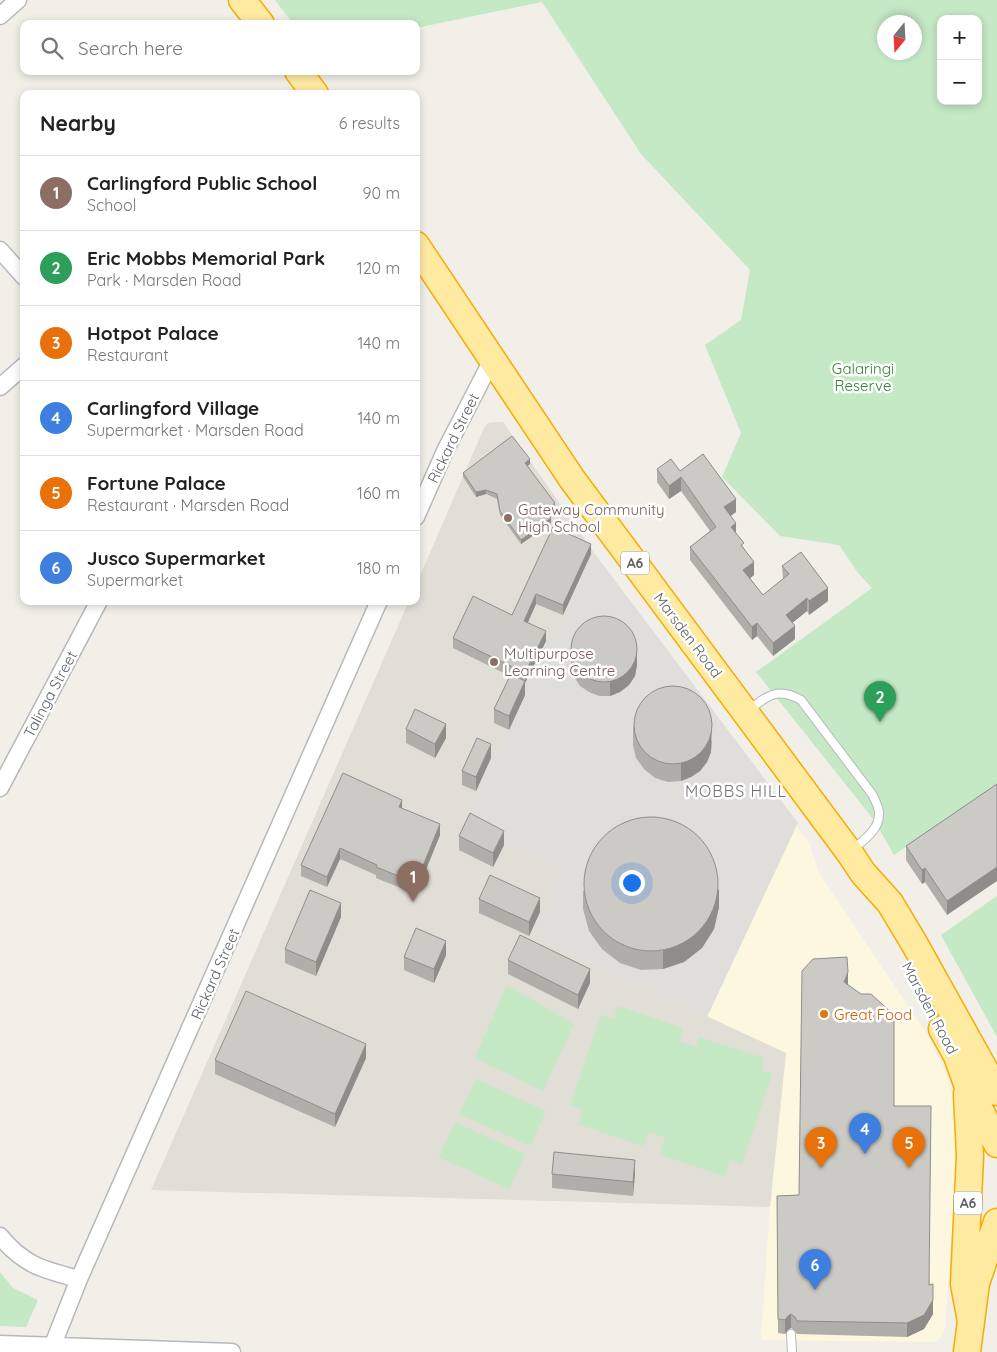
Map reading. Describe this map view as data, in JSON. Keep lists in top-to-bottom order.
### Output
{
  "streets": {
    "highway": ["A6", "Marsden Road"],
    "street": ["Rickard Street", "Talinga Street"]
  },
  "crossings": [
    ["Rickard Street", "Marsden Road"],
    ["A6", "Marsden Road"]
  ],
  "districts": ["MOBBS HILL"],
  "parks": ["Galaringi Reserve"],
  "places": ["Gateway Community High School", "Multipurpose Learning Centre", "Great Food"],
  "north": "bottom",
  "page": {
    "map_buttons": ["+", "−"],
    "search": "Search here",
    "heading": ["Nearby", "6 results"],
    "list": [
      {
        "mark": "1",
        "name": "Carlingford Public School",
        "note": "School",
        "value": "90 m"
      },
      {
        "mark": "2",
        "name": "Eric Mobbs Memorial Park",
        "note": "Park · Marsden Road",
        "value": "120 m"
      },
      {
        "mark": "3",
        "name": "Hotpot Palace",
        "note": "Restaurant",
        "value": "140 m"
      },
      {
        "mark": "4",
        "name": "Carlingford Village",
        "note": "Supermarket · Marsden Road",
        "value": "140 m"
      },
      {
        "mark": "5",
        "name": "Fortune Palace",
        "note": "Restaurant · Marsden Road",
        "value": "160 m"
      },
      {
        "mark": "6",
        "name": "Jusco Supermarket",
        "note": "Supermarket",
        "value": "180 m"
      }
    ],
    "pins": [
      "2",
      "1",
      "4",
      "3",
      "5",
      "6"
    ]
  }
}
